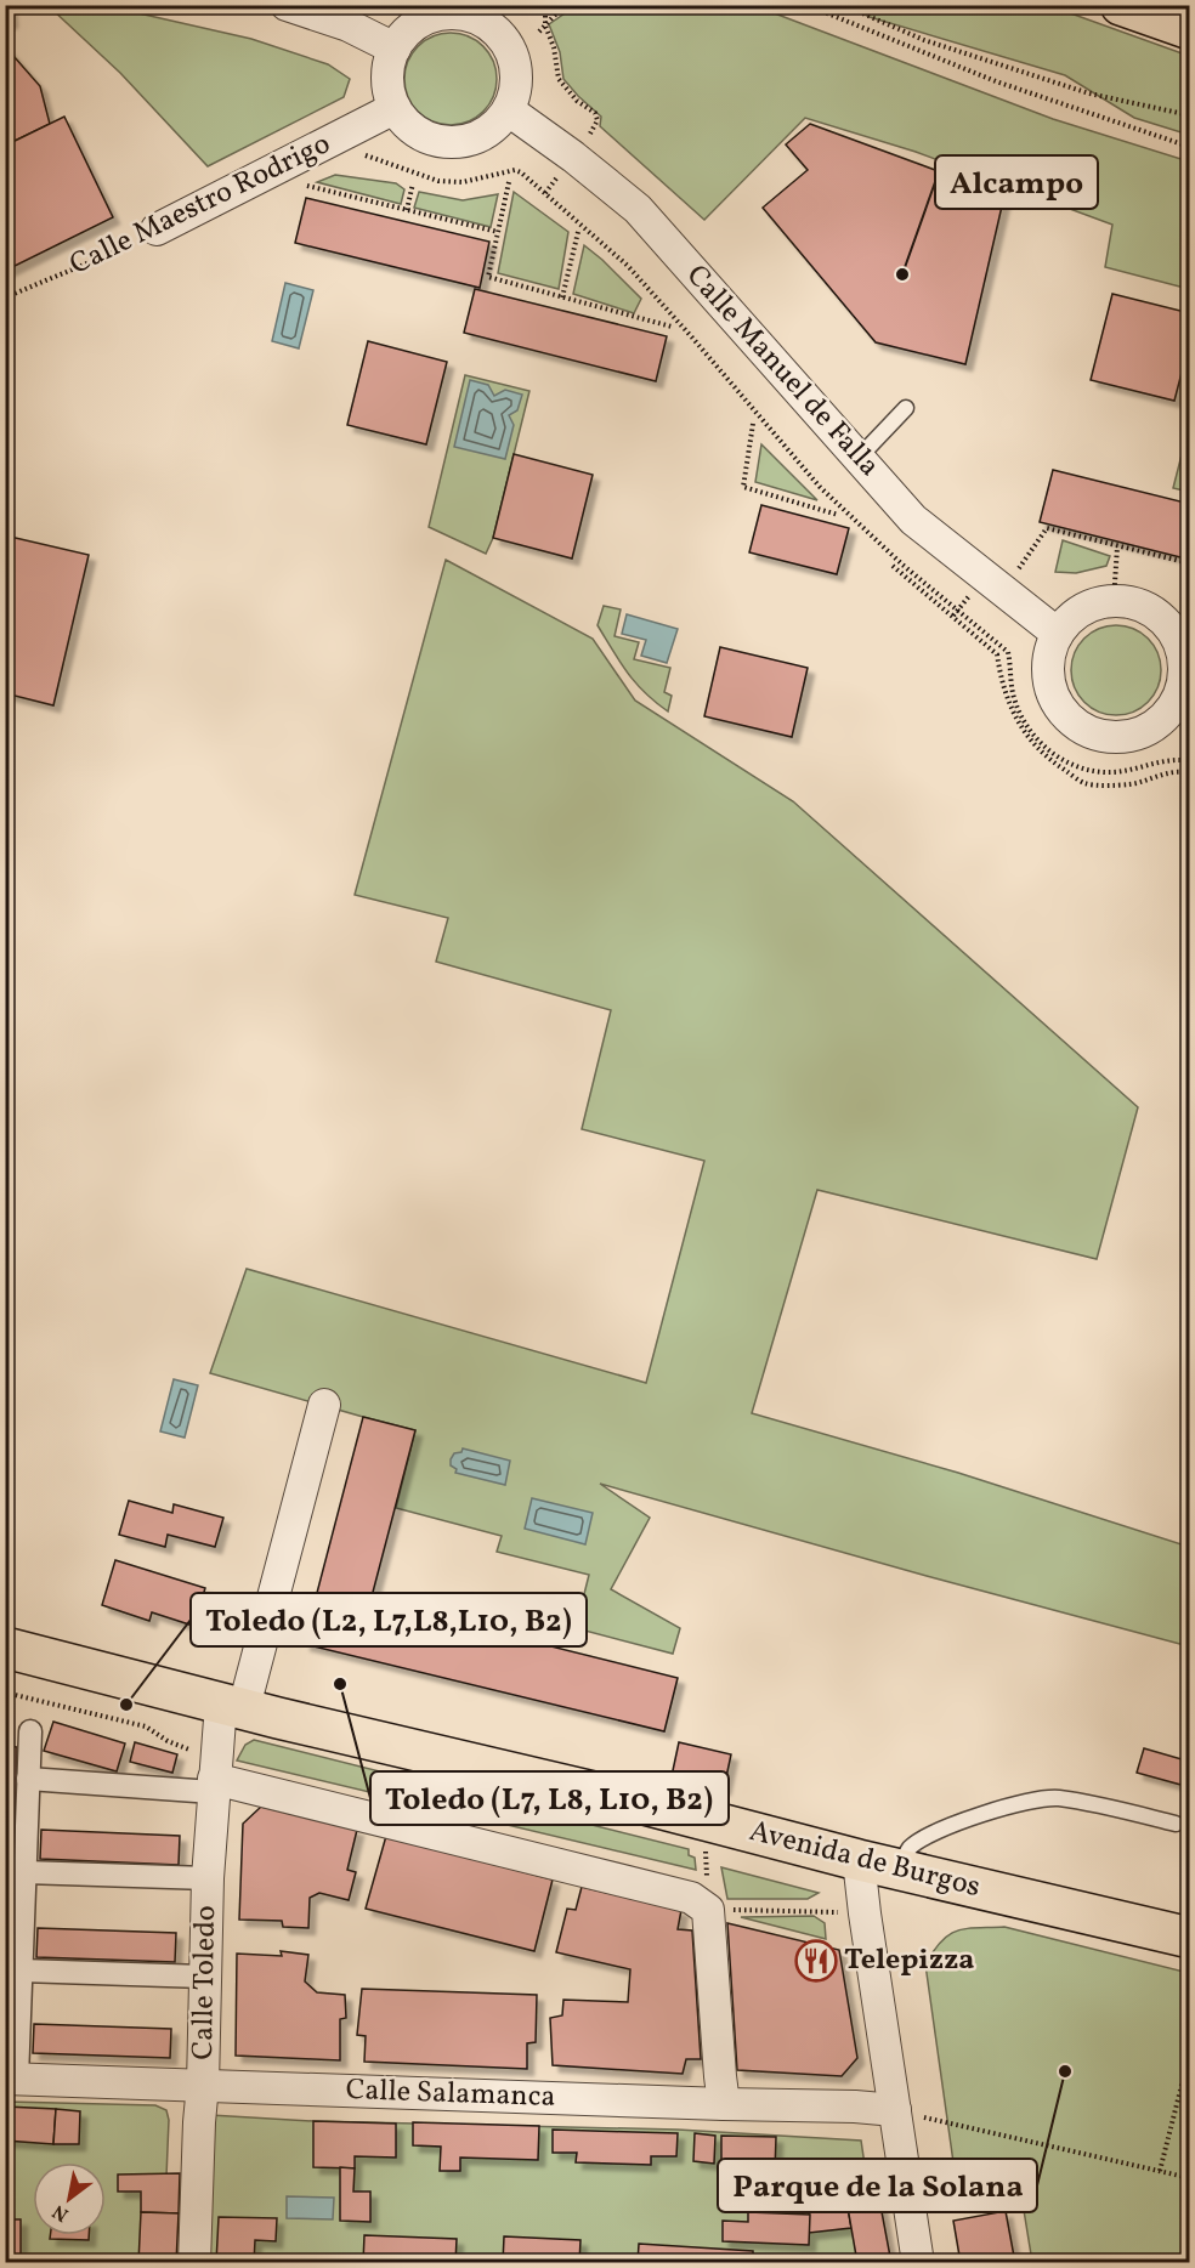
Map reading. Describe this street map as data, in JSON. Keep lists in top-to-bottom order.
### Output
{
  "streets": {
    "main road": ["Avenida de Burgos"],
    "street": [
      "Calle Maestro Rodrigo",
      "Calle Manuel de Falla",
      "Calle Toledo",
      "Calle Salamanca"
    ]
  },
  "crossings": [
    ["Calle Maestro Rodrigo", "Calle Manuel de Falla"],
    ["Avenida de Burgos", "Calle Toledo"],
    ["Calle Toledo", "Calle Salamanca"]
  ],
  "places": {
    "other": [
      "Alcampo",
      "Toledo (L7, L8, L10, B2)",
      "Toledo (L2, L7,L8,L10, B2)",
      "Parque de la Solana"
    ],
    "restaurant": ["Telepizza"]
  },
  "north": "bottom left"
}
